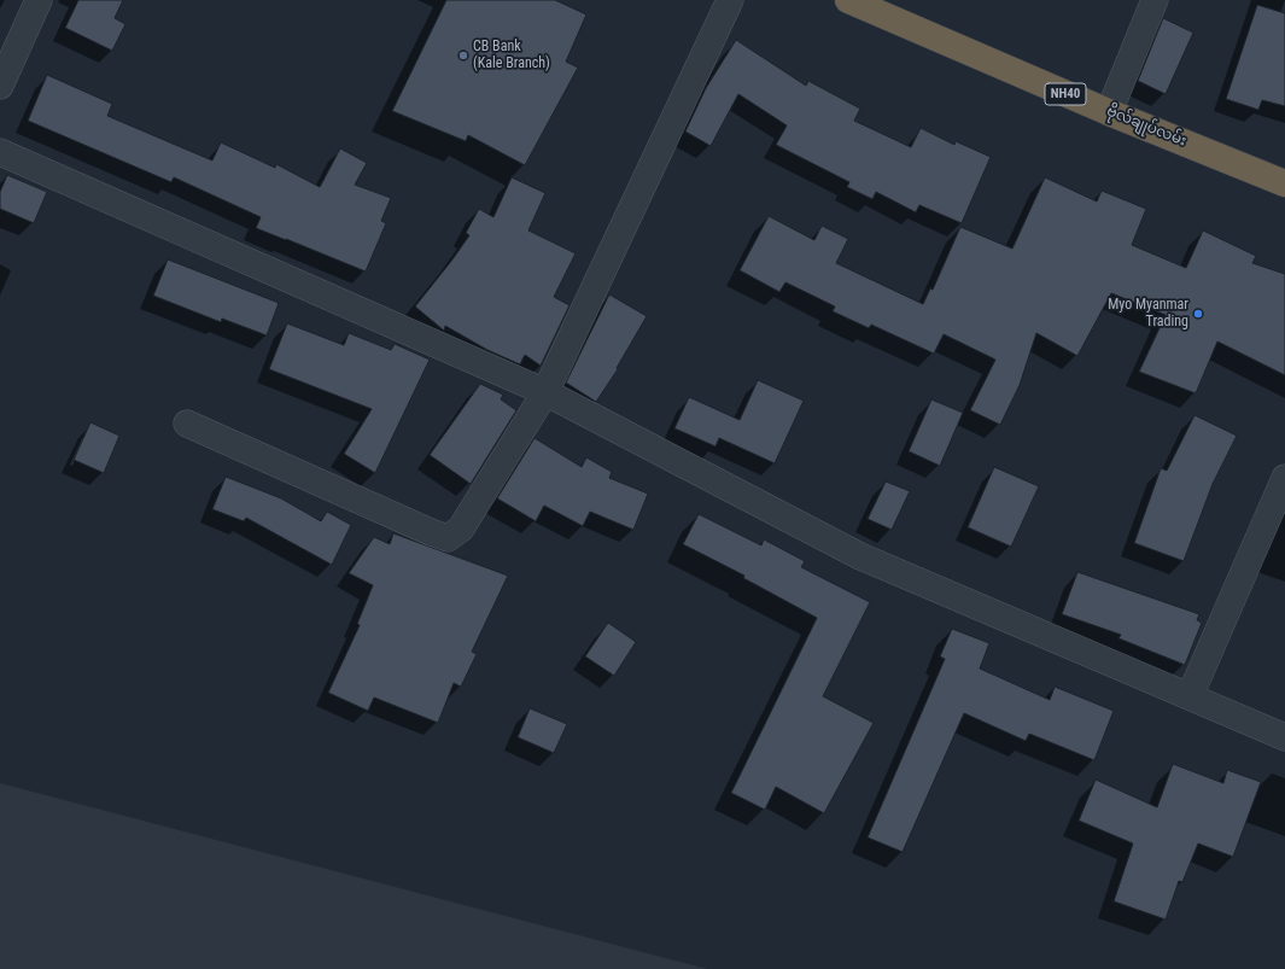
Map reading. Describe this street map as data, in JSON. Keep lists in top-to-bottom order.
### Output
{
  "streets": {
    "highway": ["NH40", "ဗိုလ်ချုပ်လမ်း"]
  },
  "places": ["CB Bank (Kale Branch)", "Myo Myanmar Trading"]
}
